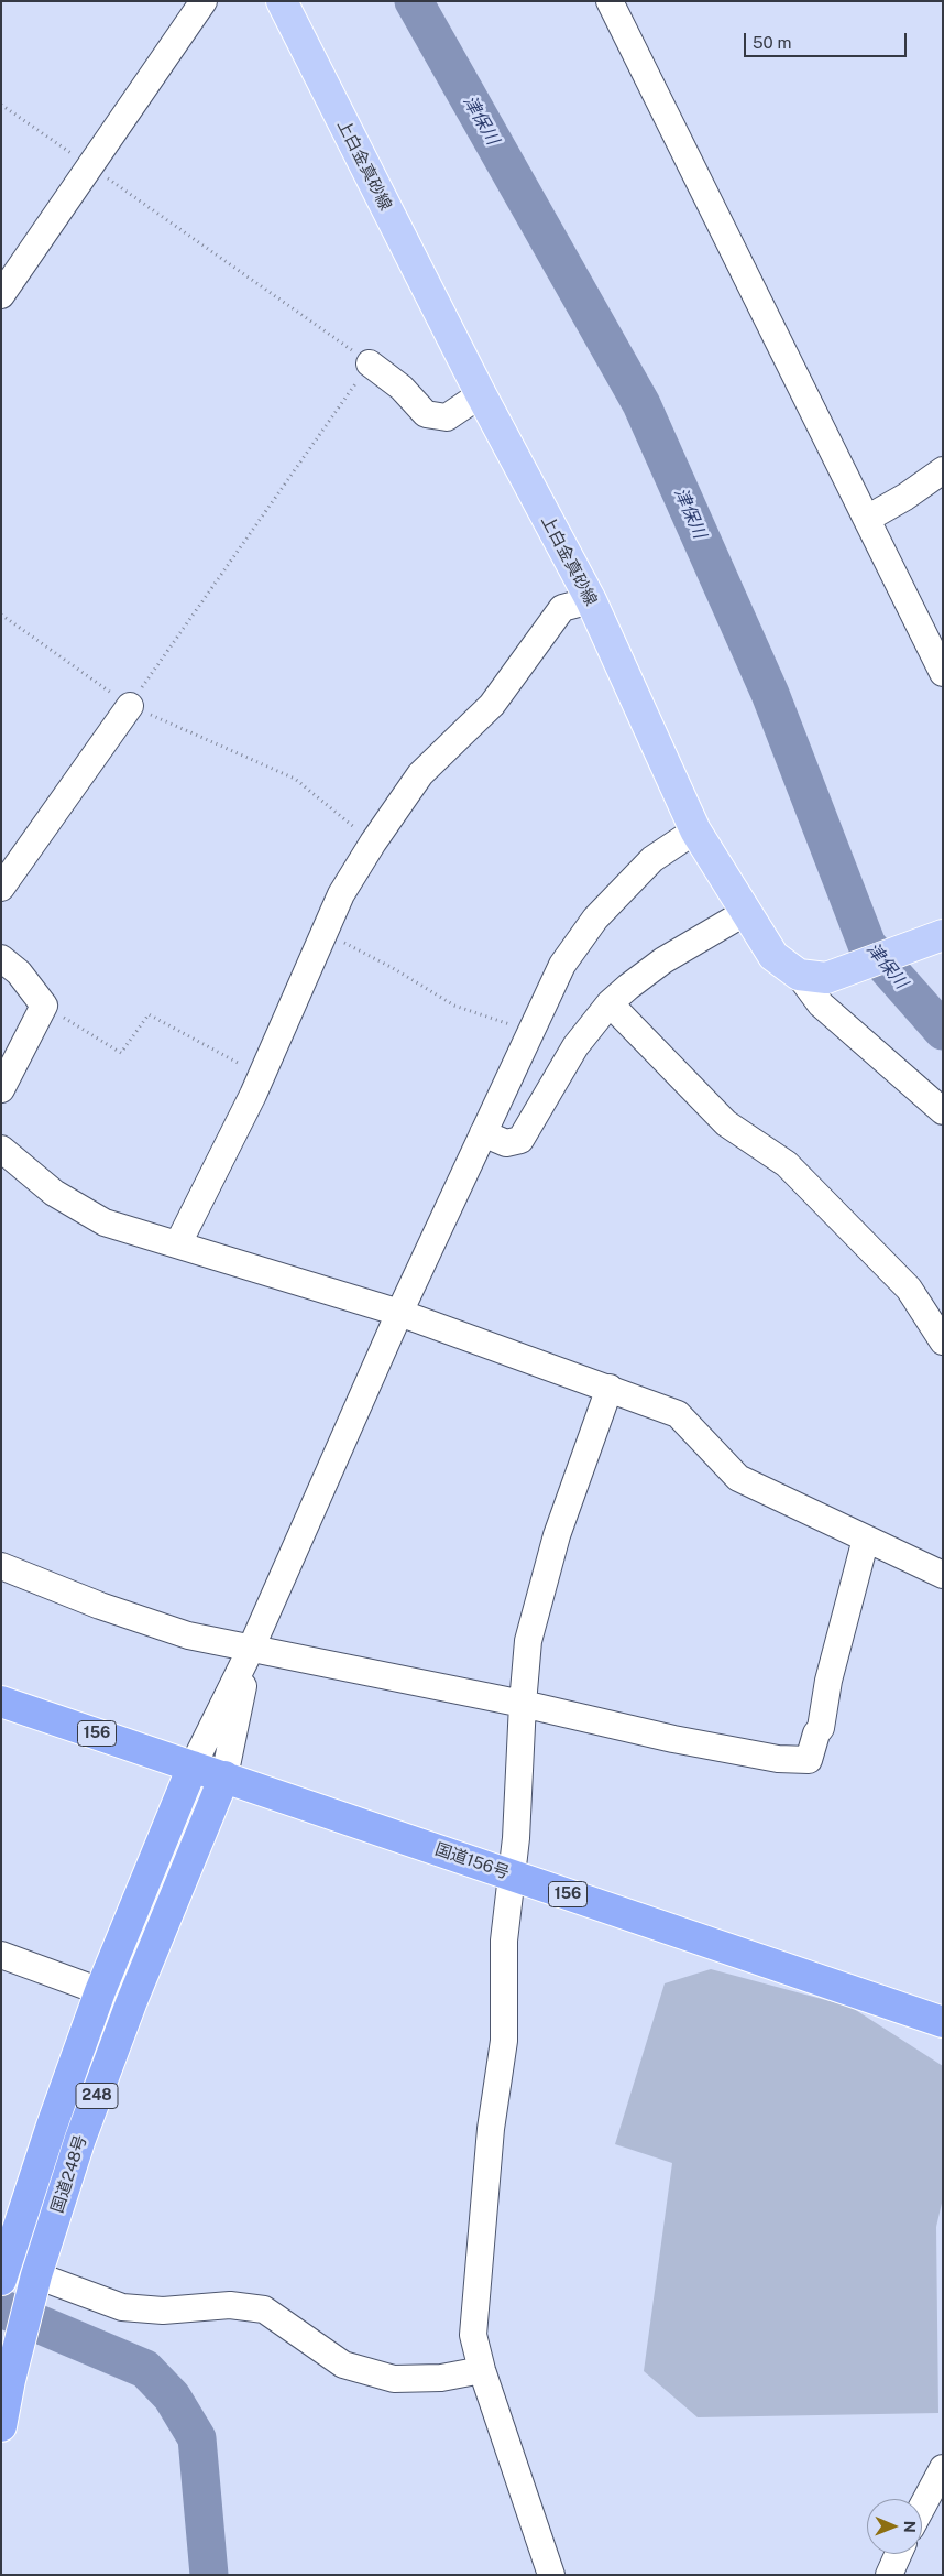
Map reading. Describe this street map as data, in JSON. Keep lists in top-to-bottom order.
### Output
{
  "streets": {
    "highway": [
      "156",
      "国道156号",
      "248",
      "国道248号"
    ],
    "main road": ["上白金真砂線"]
  },
  "crossings": [
    ["国道156号", "国道248号"]
  ],
  "water": ["津保川"],
  "scale_bar": "50 m",
  "north": "right"
}
